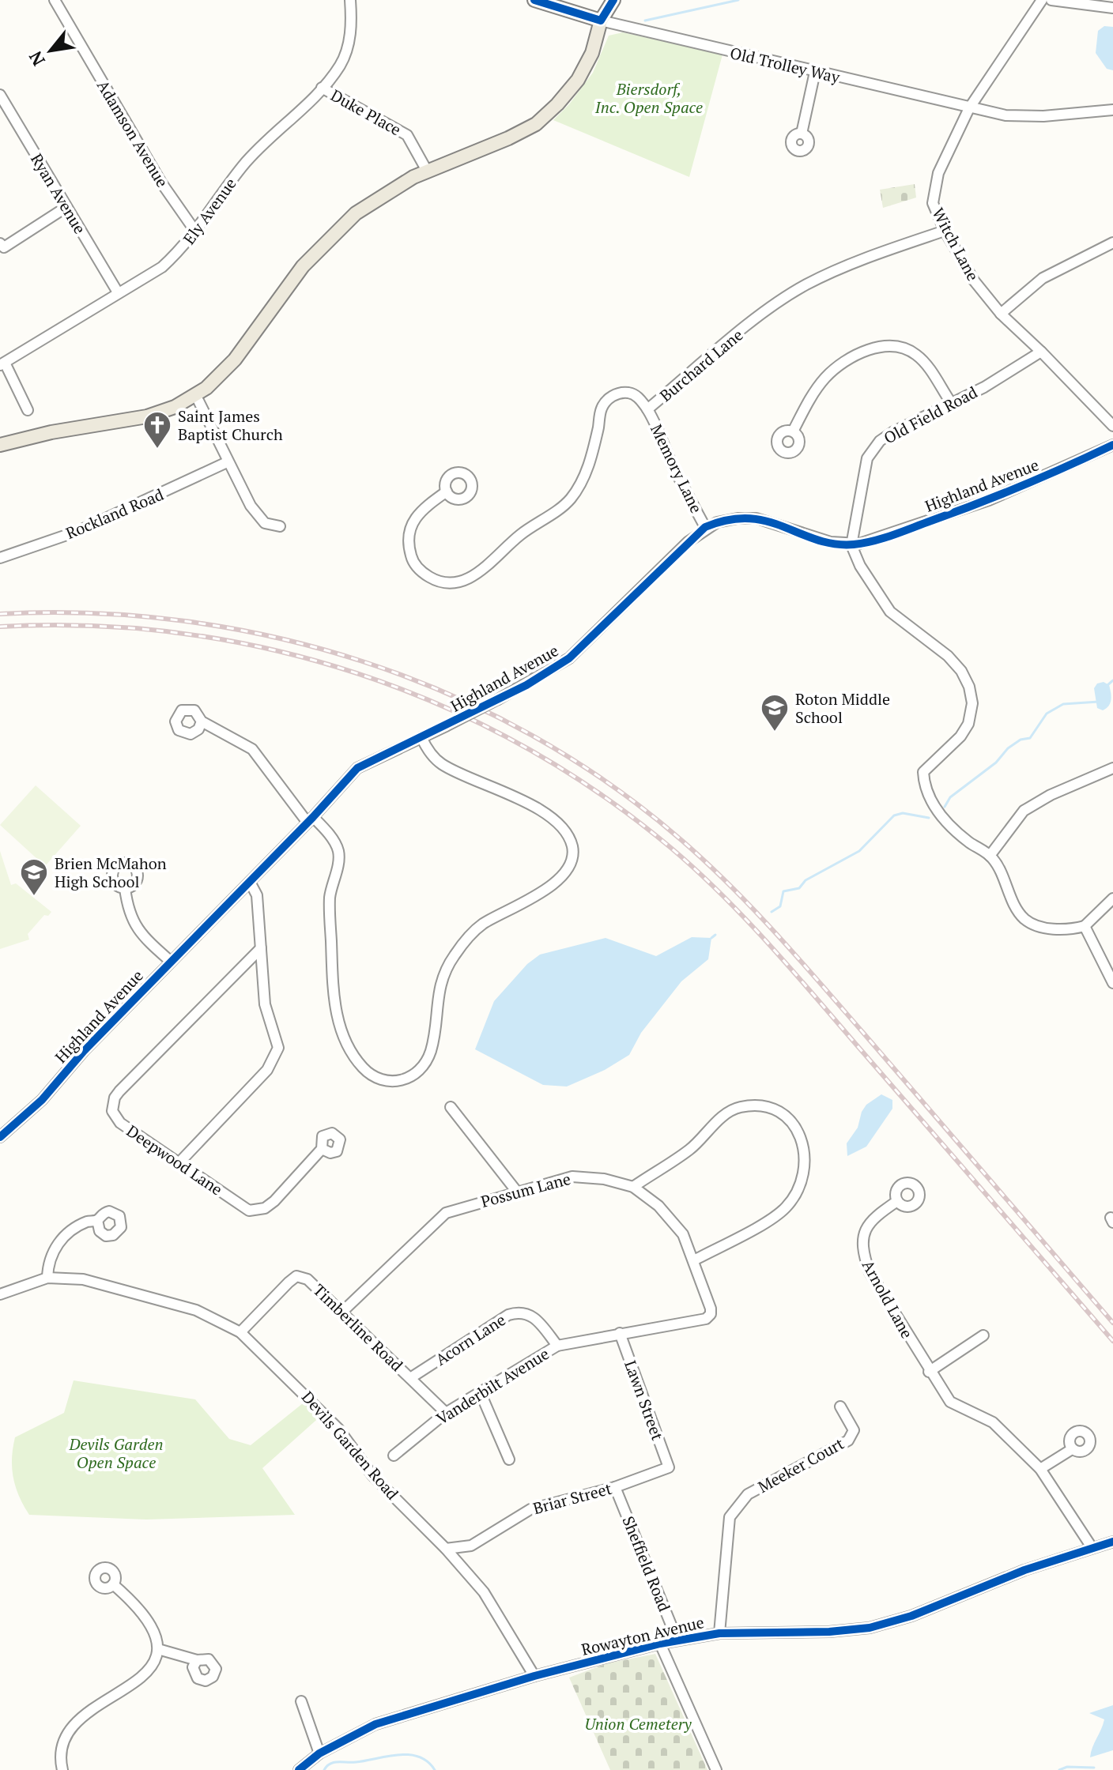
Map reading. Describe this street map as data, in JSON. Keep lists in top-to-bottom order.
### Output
{
  "streets": {
    "street": [
      "Old Trolley Way",
      "Duke Place",
      "Adamson Avenue",
      "Ryan Avenue",
      "Ely Avenue",
      "Witch Lane",
      "Burchard Lane",
      "Old Field Road",
      "Memory Lane",
      "Highland Avenue",
      "Rockland Road",
      "Deepwood Lane",
      "Possum Lane",
      "Arnold Lane",
      "Timberline Road",
      "Acorn Lane",
      "Vanderbilt Avenue",
      "Lawn Street",
      "Devils Garden Road",
      "Meeker Court",
      "Briar Street",
      "Sheffield Road",
      "Rowayton Avenue"
    ]
  },
  "crossings": [
    ["Old Trolley Way", "Witch Lane"],
    ["Duke Place", "Ely Avenue"],
    ["Adamson Avenue", "Ely Avenue"],
    ["Ryan Avenue", "Ely Avenue"],
    ["Witch Lane", "Burchard Lane"],
    ["Witch Lane", "Old Field Road"],
    ["Burchard Lane", "Memory Lane"],
    ["Old Field Road", "Highland Avenue"],
    ["Memory Lane", "Highland Avenue"],
    ["Possum Lane", "Timberline Road"],
    ["Possum Lane", "Vanderbilt Avenue"],
    ["Arnold Lane", "Rowayton Avenue"],
    ["Timberline Road", "Acorn Lane"],
    ["Timberline Road", "Vanderbilt Avenue"],
    ["Timberline Road", "Devils Garden Road"],
    ["Acorn Lane", "Vanderbilt Avenue"],
    ["Vanderbilt Avenue", "Lawn Street"],
    ["Lawn Street", "Briar Street"],
    ["Devils Garden Road", "Briar Street"],
    ["Devils Garden Road", "Rowayton Avenue"],
    ["Meeker Court", "Rowayton Avenue"],
    ["Briar Street", "Sheffield Road"],
    ["Sheffield Road", "Rowayton Avenue"]
  ],
  "parks": ["Biersdorf, Inc. Open Space", "Devils Garden Open Space", "Union Cemetery"],
  "places": {
    "church": ["Saint James Baptist Church"],
    "school or university": ["Roton Middle School", "Brien McMahon High School"]
  },
  "north": "bottom left"
}
